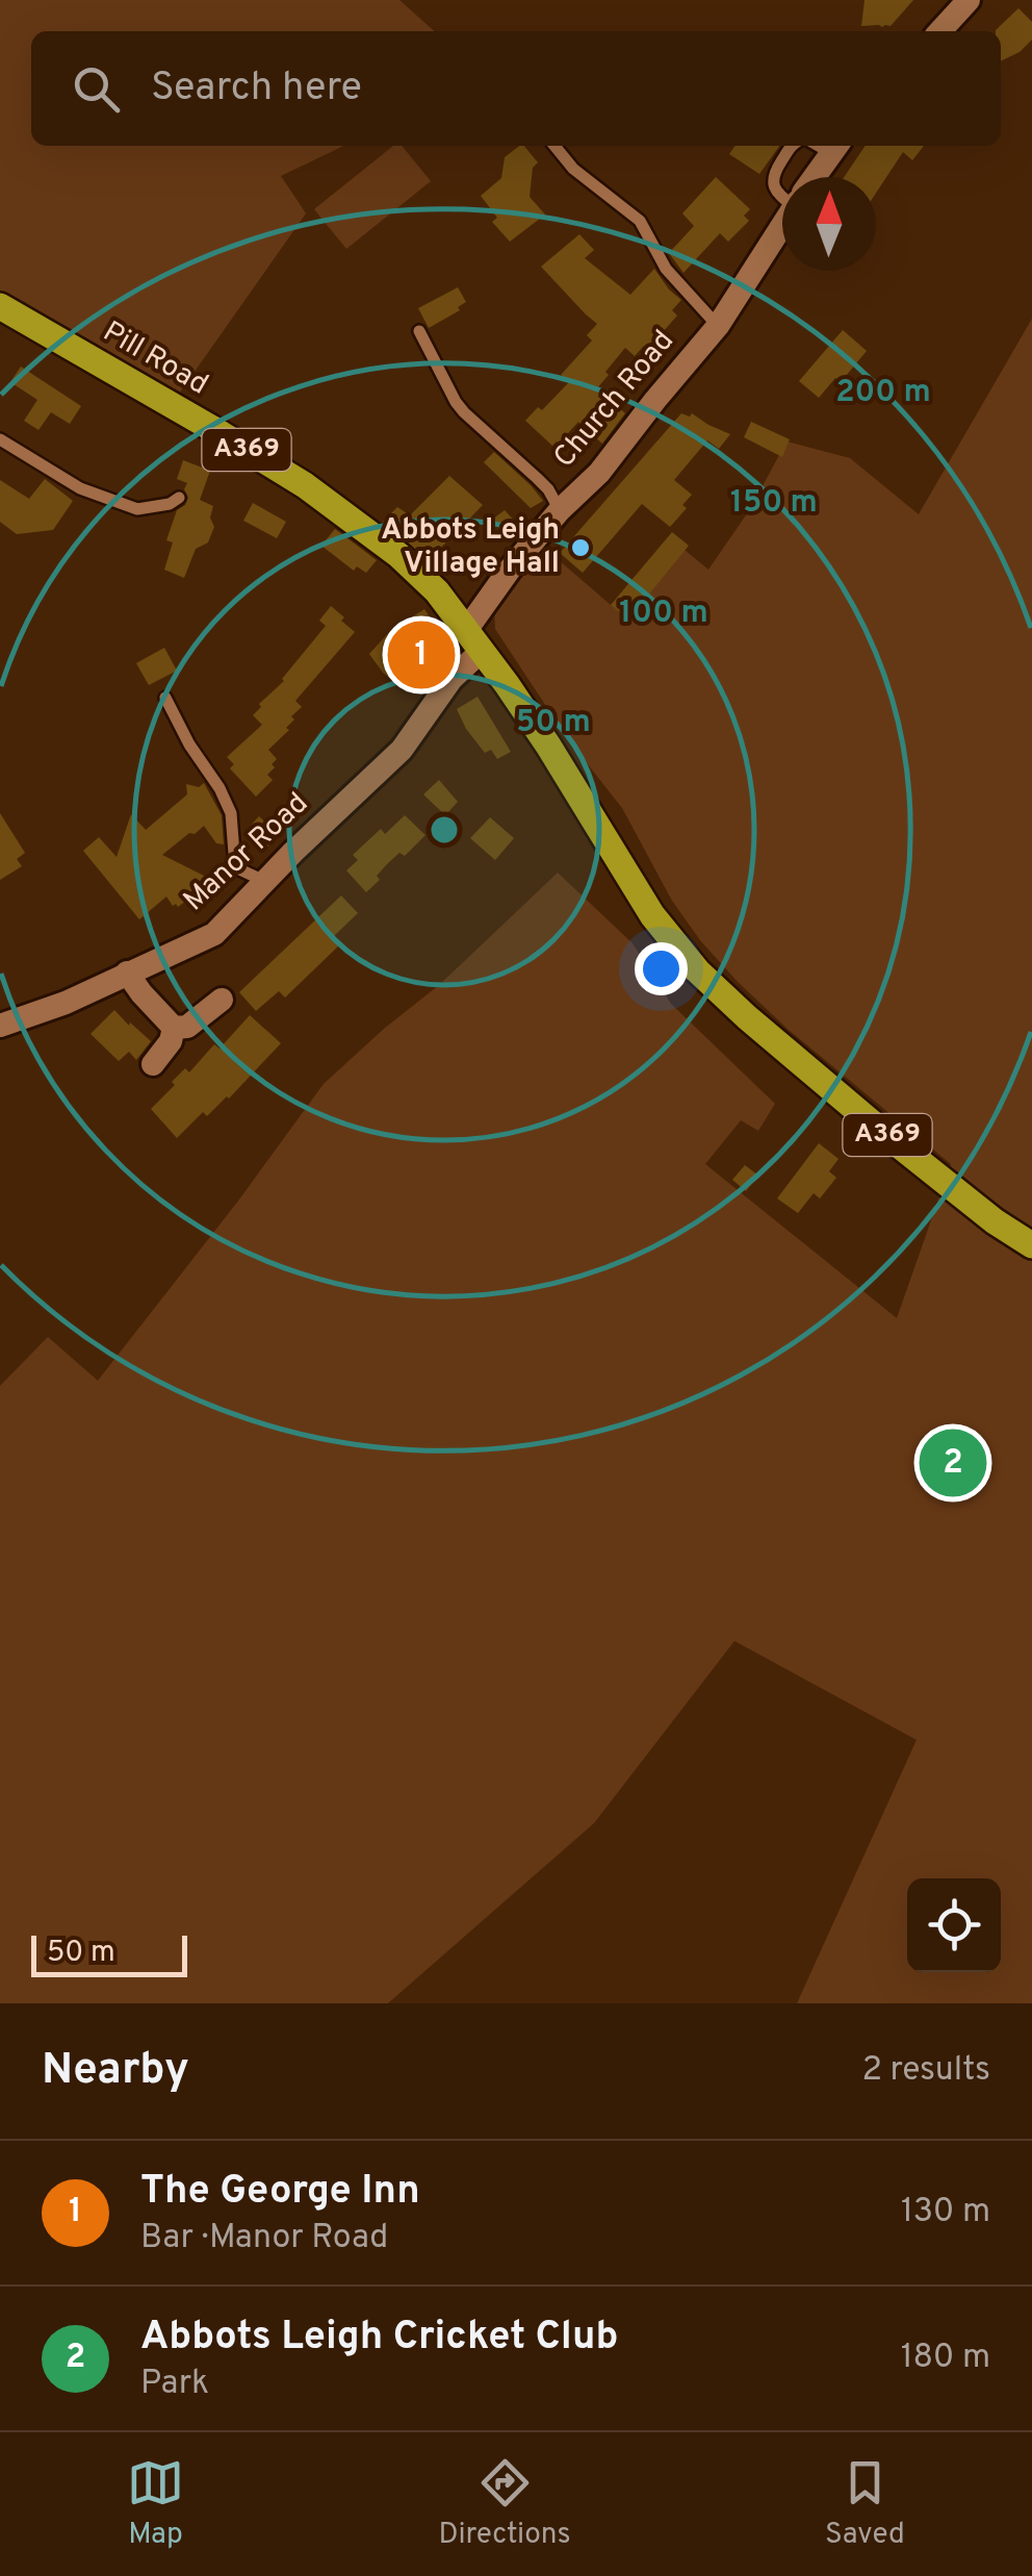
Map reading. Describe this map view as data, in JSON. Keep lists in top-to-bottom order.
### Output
{
  "streets": {
    "main road": ["Pill Road", "A369"],
    "street": ["Church Road", "Manor Road"]
  },
  "crossings": [
    ["Pill Road", "Church Road"],
    ["Pill Road", "A369"],
    ["Pill Road", "Manor Road"],
    ["Church Road", "A369"],
    ["Church Road", "Manor Road"],
    ["A369", "Manor Road"]
  ],
  "places": ["Abbots Leigh Village Hall"],
  "scale_bar": "50 m",
  "north": "top",
  "page": {
    "search": "Search here",
    "pins": ["1", "2"],
    "scale": "50 m",
    "heading": ["Nearby", "2 results"],
    "list": [
      {
        "mark": "1",
        "name": "The George Inn",
        "note": "Bar · Manor Road",
        "value": "130 m"
      },
      {
        "mark": "2",
        "name": "Abbots Leigh Cricket Club",
        "note": "Park",
        "value": "180 m"
      }
    ],
    "nav": ["Map", "Directions", "Saved"]
  },
  "rings": [
    "200 m",
    "150 m",
    "100 m",
    "50 m"
  ]
}
